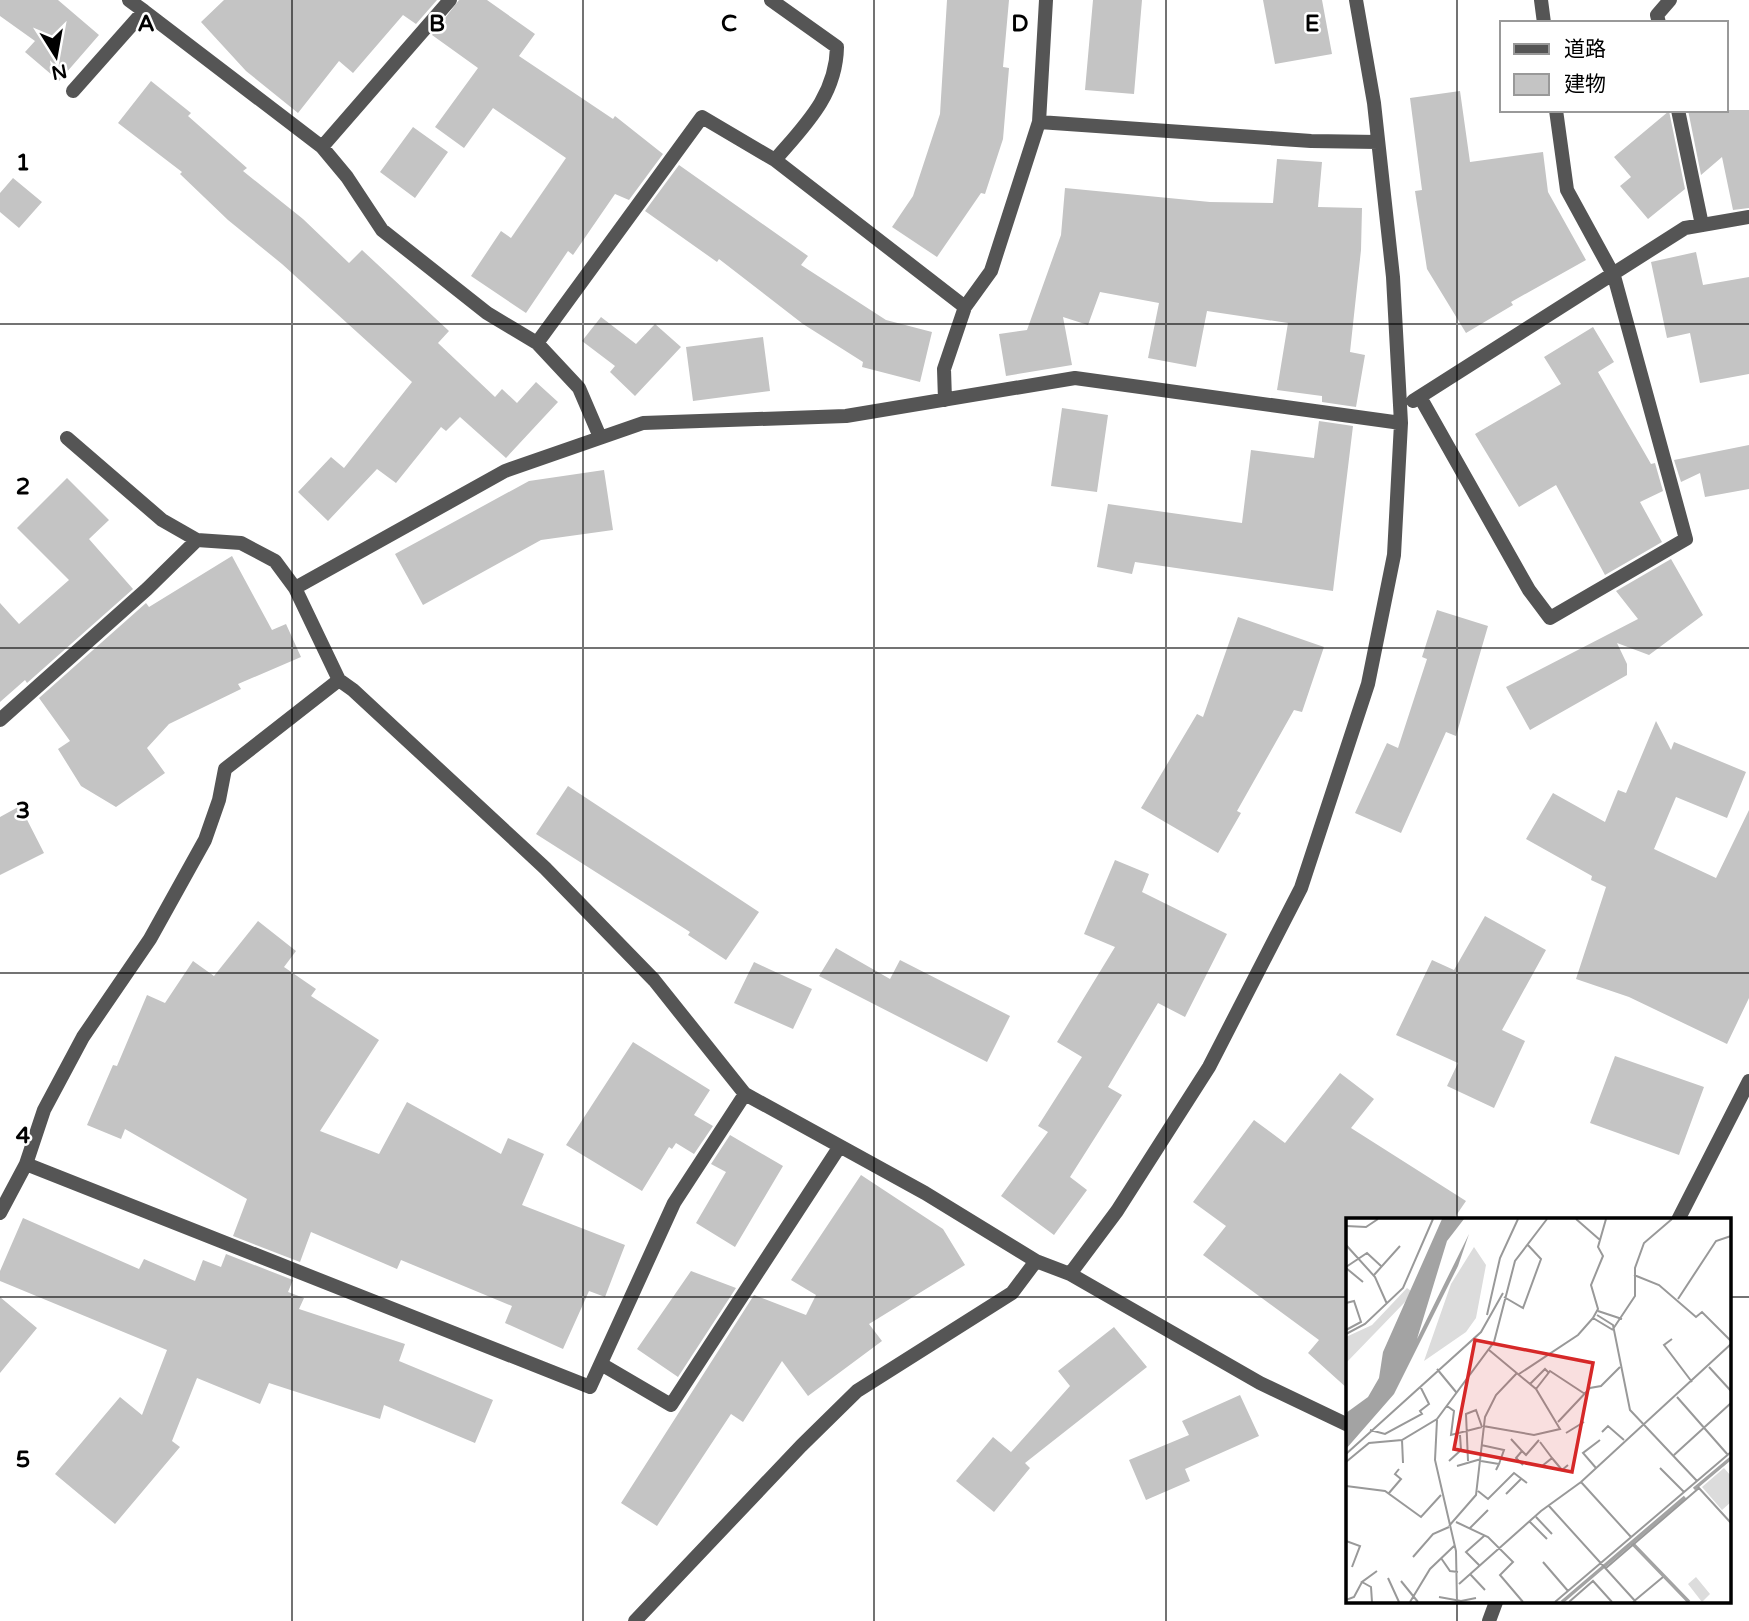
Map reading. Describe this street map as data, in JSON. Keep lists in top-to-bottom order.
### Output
{
  "legend": ["道路", "建物"],
  "north": "bottom",
  "grid": {
    "columns": [
      "A",
      "B",
      "C",
      "D",
      "E"
    ],
    "rows": [
      "1",
      "2",
      "3",
      "4",
      "5"
    ]
  }
}
